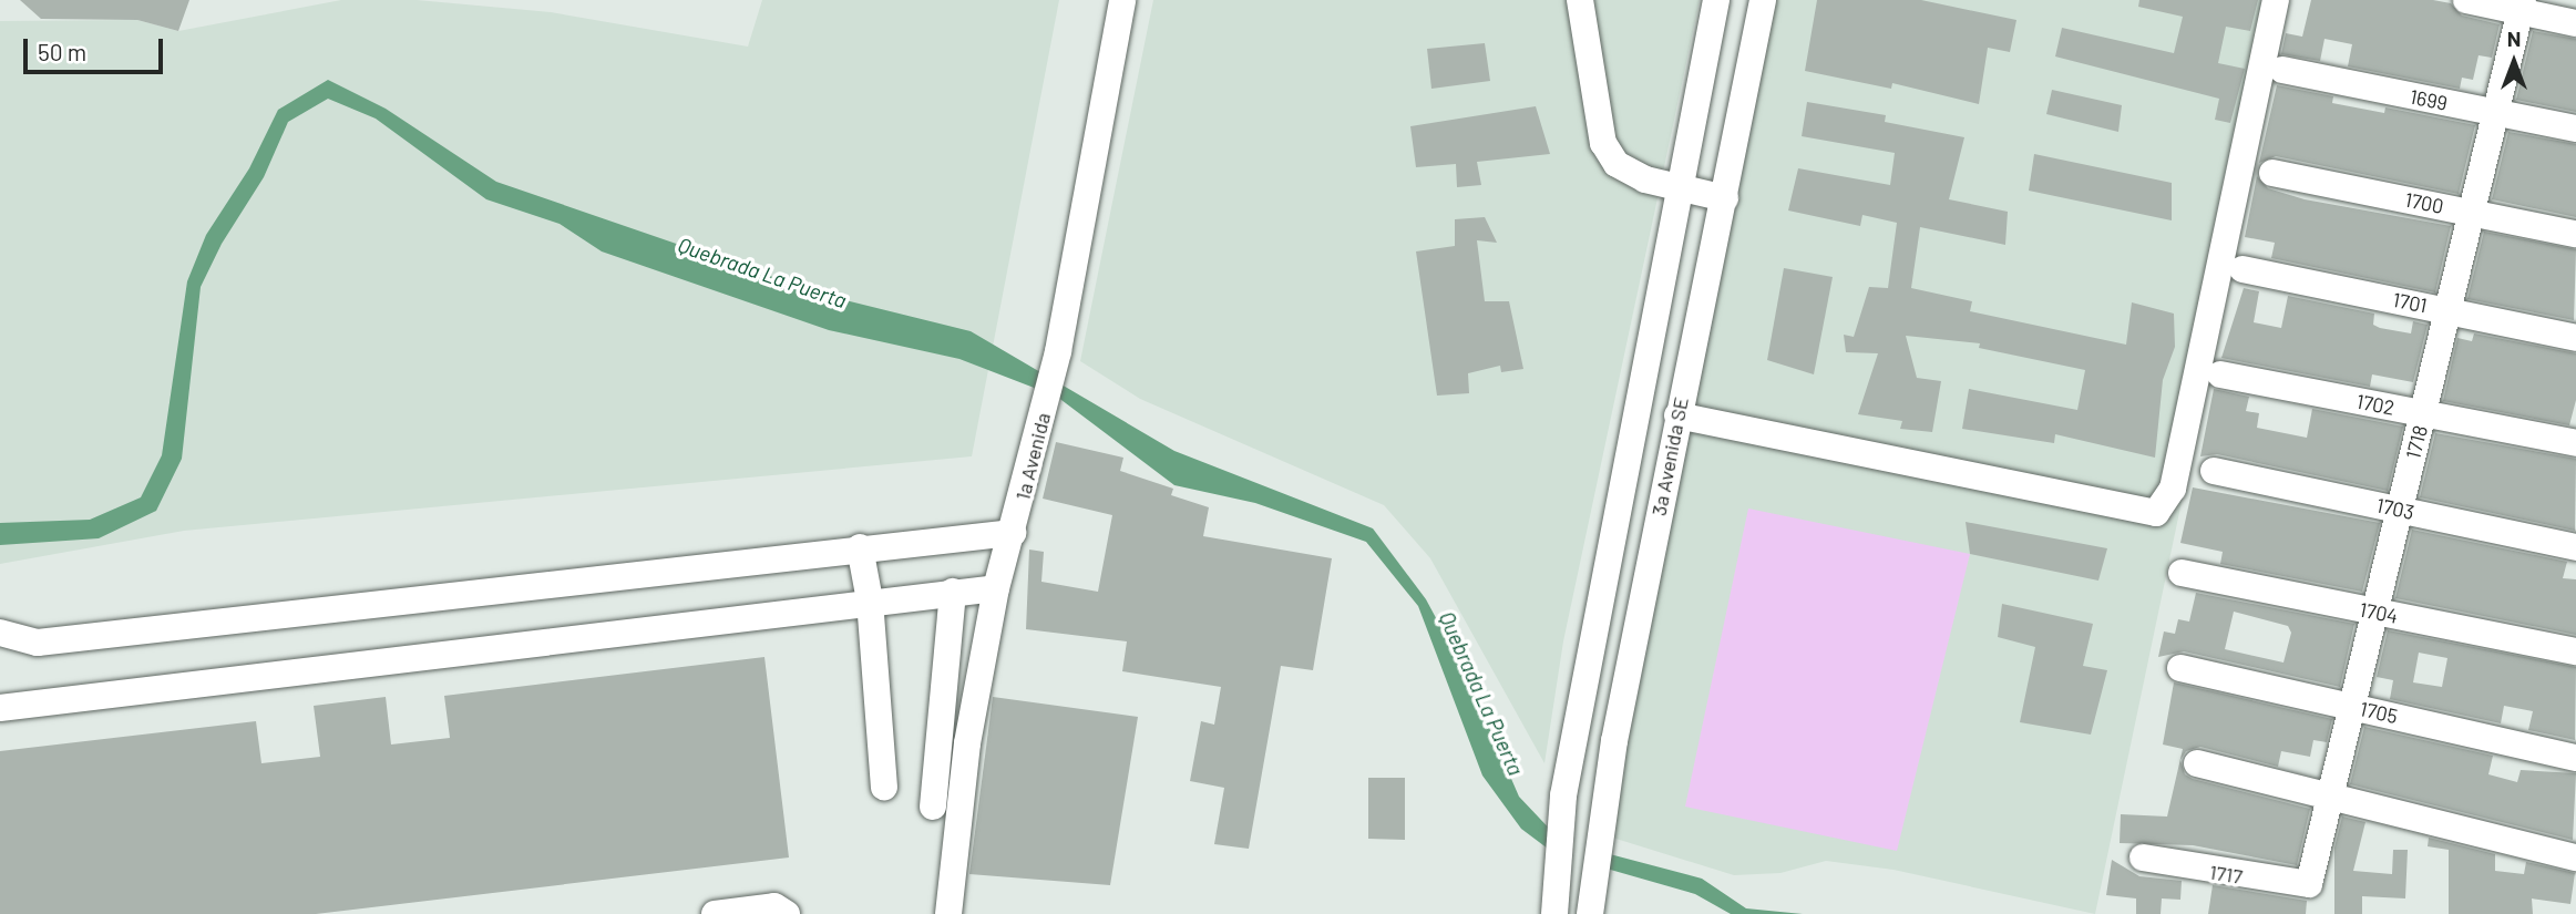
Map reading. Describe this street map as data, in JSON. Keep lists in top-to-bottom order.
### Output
{
  "streets": {
    "street": [
      "1699",
      "1700",
      "1701",
      "1702",
      "1718",
      "1a Avenida",
      "3a Avenida SE",
      "1703",
      "1704",
      "1705",
      "1717"
    ]
  },
  "crossings": [
    ["1699", "1718"],
    ["1700", "1718"],
    ["1701", "1718"],
    ["1702", "1718"],
    ["1718", "1703"],
    ["1718", "1704"],
    ["1718", "1705"],
    ["1718", "1717"]
  ],
  "water": ["Quebrada La Puerta"],
  "scale_bar": "50 m",
  "north": "top"
}
